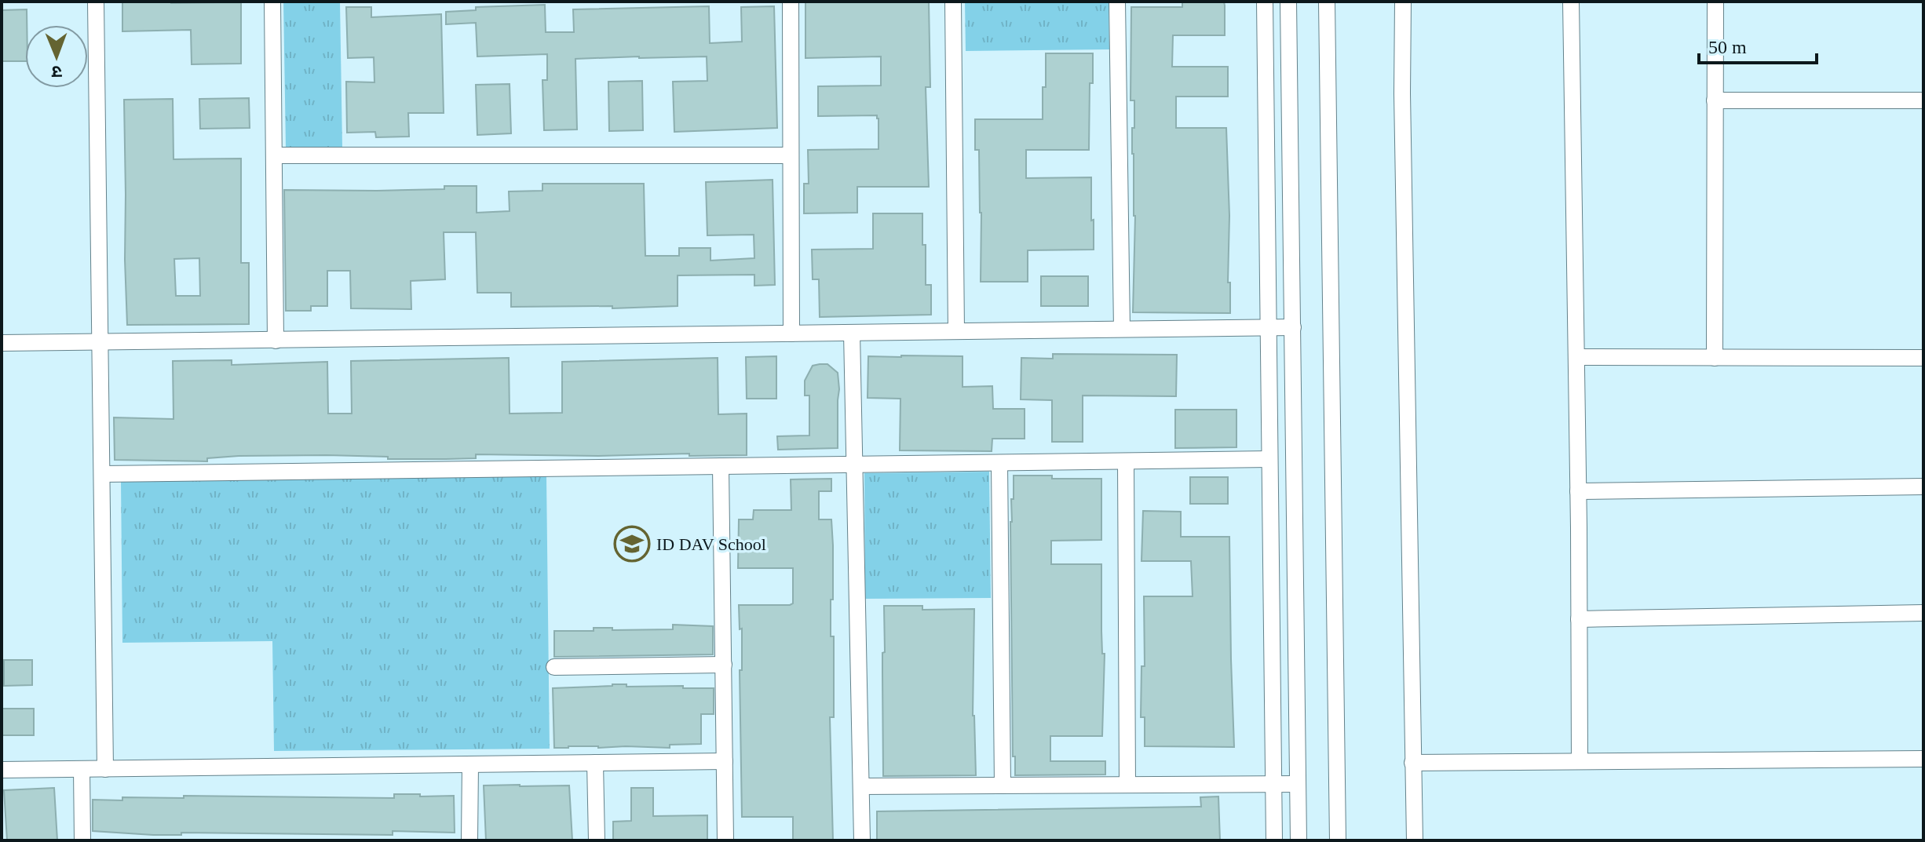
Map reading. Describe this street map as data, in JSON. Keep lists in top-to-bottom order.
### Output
{
  "places": {
    "school or university": ["ID DAV School"]
  },
  "scale_bar": "50 m",
  "north": "bottom"
}
